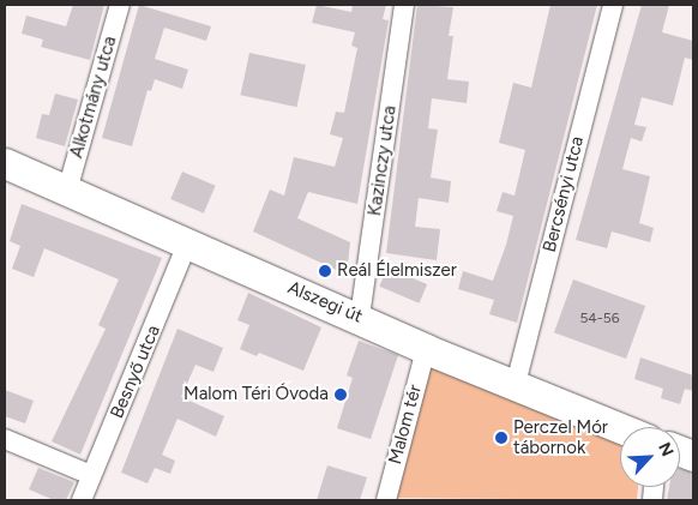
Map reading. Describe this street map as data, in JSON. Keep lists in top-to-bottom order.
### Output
{
  "streets": {
    "main road": ["Alszegi út"],
    "street": [
      "Alkotmány utca",
      "Kazinczy utca",
      "Bercsényi utca",
      "Besnyő utca",
      "Malom tér"
    ]
  },
  "crossings": [
    ["Alkotmány utca", "Alszegi út"],
    ["Kazinczy utca", "Alszegi út"],
    ["Bercsényi utca", "Alszegi út"],
    ["Alszegi út", "Besnyő utca"],
    ["Alszegi út", "Malom tér"]
  ],
  "places": ["Reál Élelmiszer", "Malom Téri Óvoda", "Perczel Mór tábornok"],
  "house_numbers": ["54-56"],
  "north": "top right"
}
